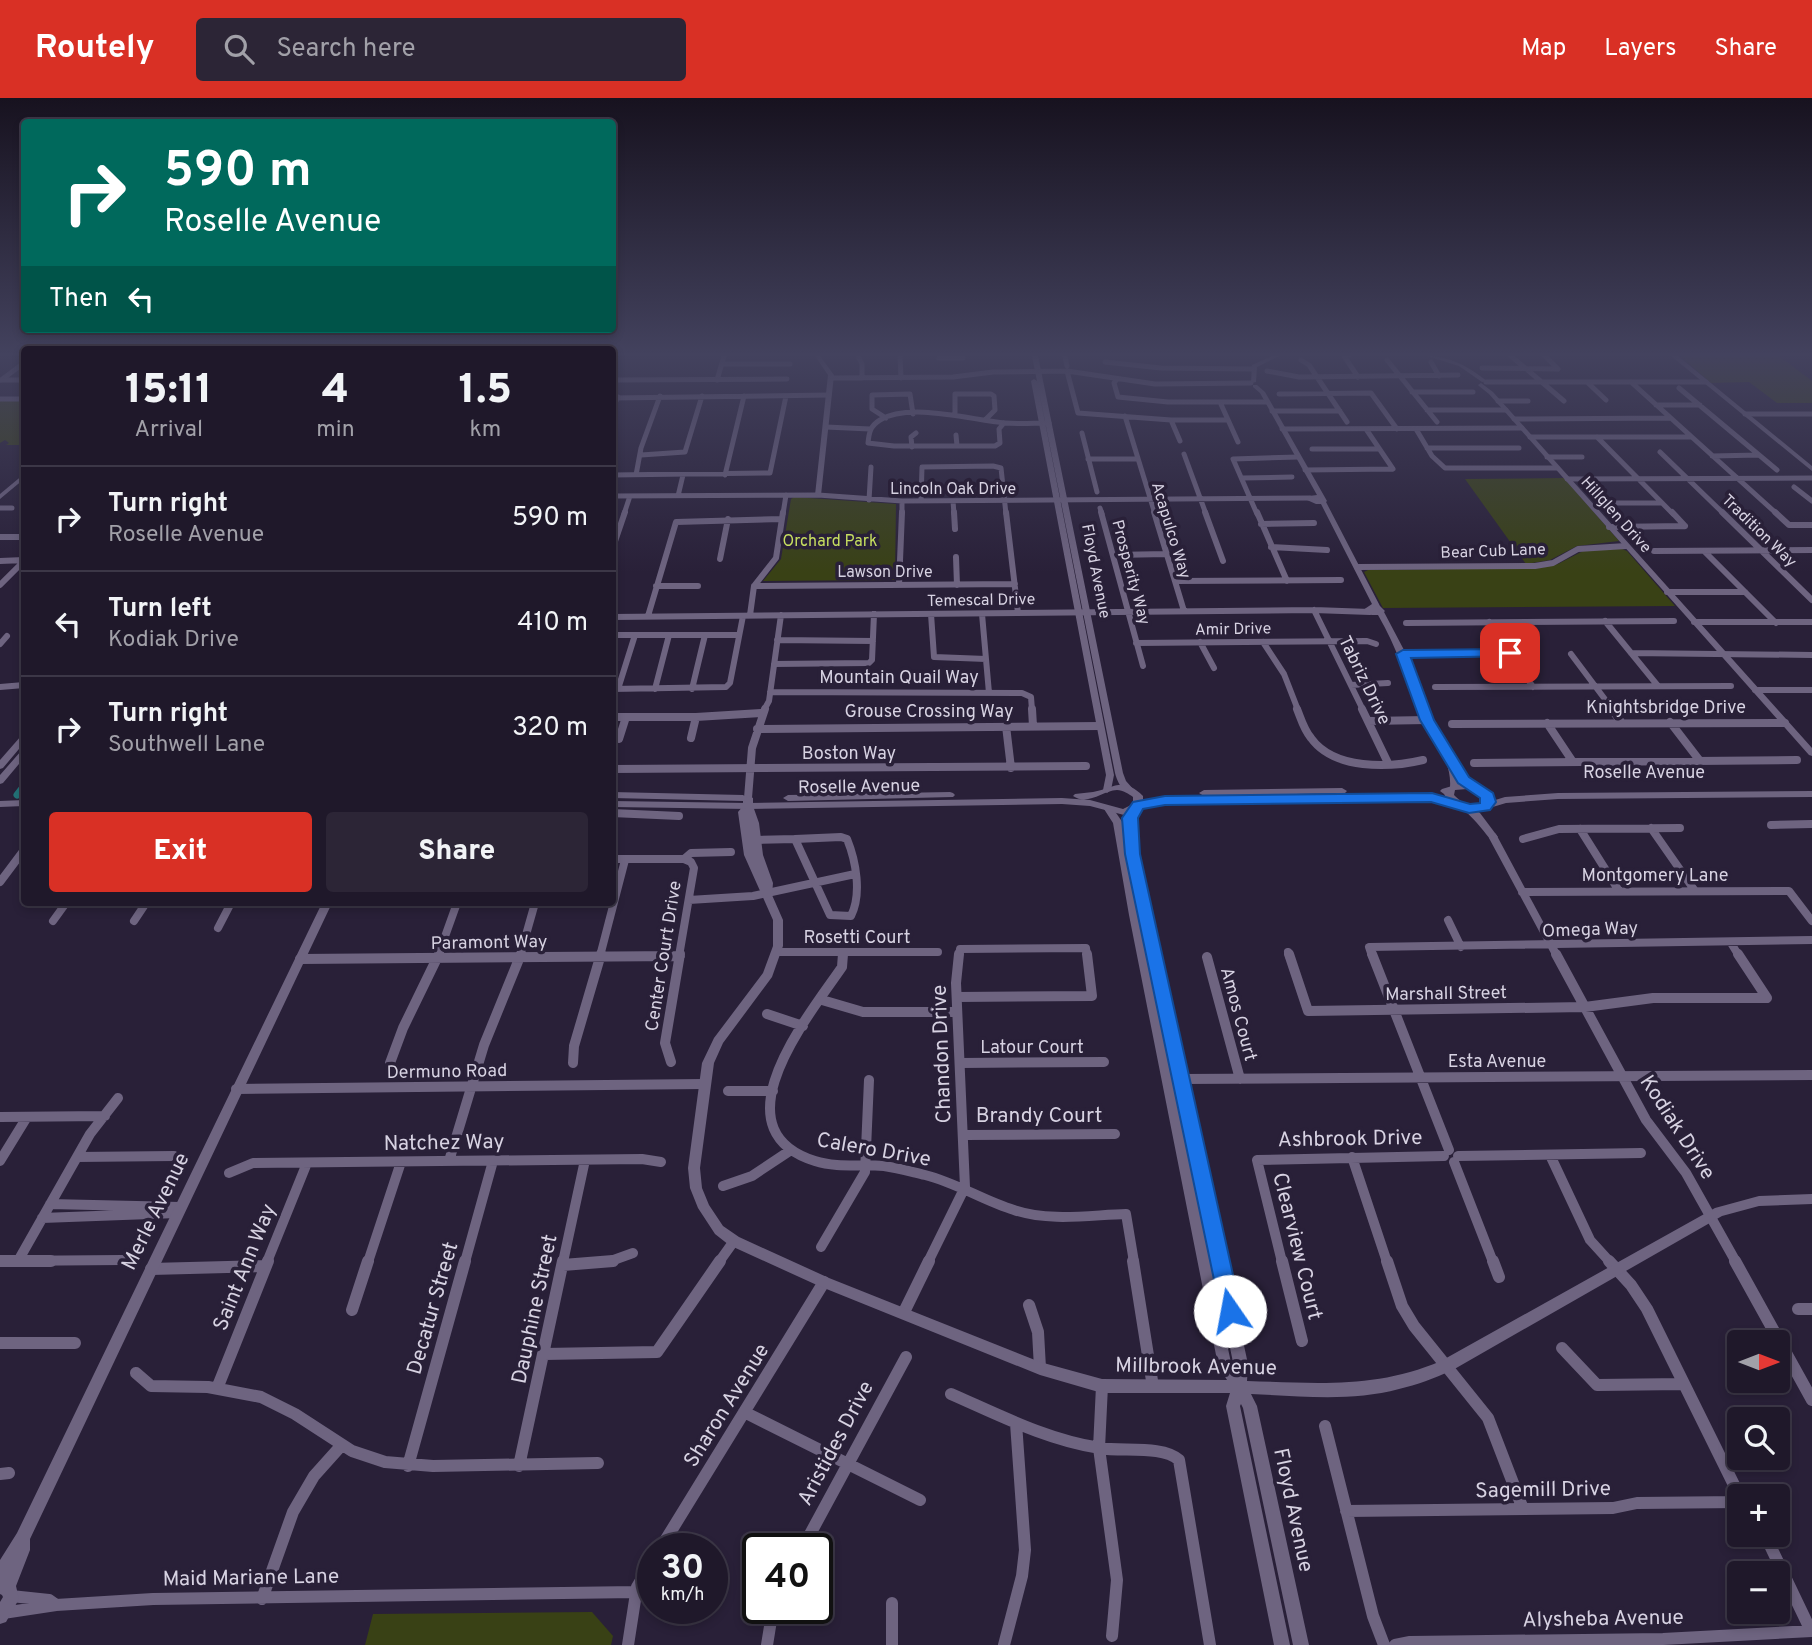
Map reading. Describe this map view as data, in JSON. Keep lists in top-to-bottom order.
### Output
{
  "streets": {
    "main road": ["Roselle Avenue"],
    "street": [
      "Lincoln Oak Drive",
      "Hillglen Drive",
      "Acapulco Way",
      "Tradition Way",
      "Bear Cub Lane",
      "Lawson Drive",
      "Floyd Avenue",
      "Prosperity Way",
      "Temescal Drive",
      "Amir Drive",
      "Mountain Quail Way",
      "Tabriz Drive",
      "Knightsbridge Drive",
      "Grouse Crossing Way",
      "Boston Way",
      "Montgomery Lane",
      "Omega Way",
      "Rosetti Court",
      "Paramont Way",
      "Center Court Drive",
      "Marshall Street",
      "Amos Court",
      "Latour Court",
      "Chandon Drive",
      "Esta Avenue",
      "Dermuno Road",
      "Brandy Court",
      "Kodiak Drive",
      "Ashbrook Drive",
      "Natchez Way",
      "Calero Drive",
      "Merle Avenue",
      "Clearview Court",
      "Saint Ann Way",
      "Decatur Street",
      "Dauphine Street",
      "Millbrook Avenue",
      "Sharon Avenue",
      "Aristides Drive",
      "Sagemill Drive",
      "Maid Mariane Lane",
      "Alysheba Avenue"
    ]
  },
  "crossings": [
    ["Lincoln Oak Drive", "Acapulco Way"],
    ["Lincoln Oak Drive", "Floyd Avenue"],
    ["Hillglen Drive", "Bear Cub Lane"],
    ["Hillglen Drive", "Knightsbridge Drive"],
    ["Acapulco Way", "Temescal Drive"],
    ["Floyd Avenue", "Temescal Drive"],
    ["Floyd Avenue", "Grouse Crossing Way"],
    ["Floyd Avenue", "Roselle Avenue"],
    ["Floyd Avenue", "Esta Avenue"],
    ["Floyd Avenue", "Millbrook Avenue"],
    ["Prosperity Way", "Temescal Drive"],
    ["Prosperity Way", "Amir Drive"],
    ["Temescal Drive", "Tabriz Drive"],
    ["Amir Drive", "Tabriz Drive"],
    ["Mountain Quail Way", "Grouse Crossing Way"],
    ["Roselle Avenue", "Kodiak Drive"],
    ["Montgomery Lane", "Kodiak Drive"],
    ["Omega Way", "Marshall Street"],
    ["Omega Way", "Kodiak Drive"],
    ["Rosetti Court", "Calero Drive"],
    ["Rosetti Court", "Millbrook Avenue"],
    ["Paramont Way", "Center Court Drive"],
    ["Paramont Way", "Merle Avenue"],
    ["Marshall Street", "Kodiak Drive"],
    ["Amos Court", "Esta Avenue"],
    ["Latour Court", "Chandon Drive"],
    ["Chandon Drive", "Brandy Court"],
    ["Chandon Drive", "Calero Drive"],
    ["Chandon Drive", "Millbrook Avenue"],
    ["Esta Avenue", "Kodiak Drive"],
    ["Dermuno Road", "Merle Avenue"],
    ["Dermuno Road", "Millbrook Avenue"],
    ["Kodiak Drive", "Millbrook Avenue"],
    ["Ashbrook Drive", "Clearview Court"],
    ["Natchez Way", "Saint Ann Way"],
    ["Natchez Way", "Decatur Street"],
    ["Natchez Way", "Dauphine Street"],
    ["Calero Drive", "Millbrook Avenue"],
    ["Merle Avenue", "Maid Mariane Lane"],
    ["Millbrook Avenue", "Sharon Avenue"]
  ],
  "parks": ["Orchard Park"],
  "north": "right",
  "page": {
    "header": "Routely",
    "search": "Search here",
    "nav": ["Map", "Layers", "Share"],
    "turn": ["590 m", "Roselle Avenue"],
    "then": "Then",
    "eta": [
      "15:11",
      "Arrival",
      "4",
      "min",
      "1.5",
      "km"
    ],
    "list": [
      {
        "name": "Turn right",
        "note": "Roselle Avenue",
        "value": "590 m"
      },
      {
        "name": "Turn left",
        "note": "Kodiak Drive",
        "value": "410 m"
      },
      {
        "name": "Turn right",
        "note": "Southwell Lane",
        "value": "320 m"
      }
    ],
    "buttons": ["Exit", "Share"],
    "map_buttons": ["+", "−"],
    "speed": "30 km/h",
    "limit": "40"
  }
}
